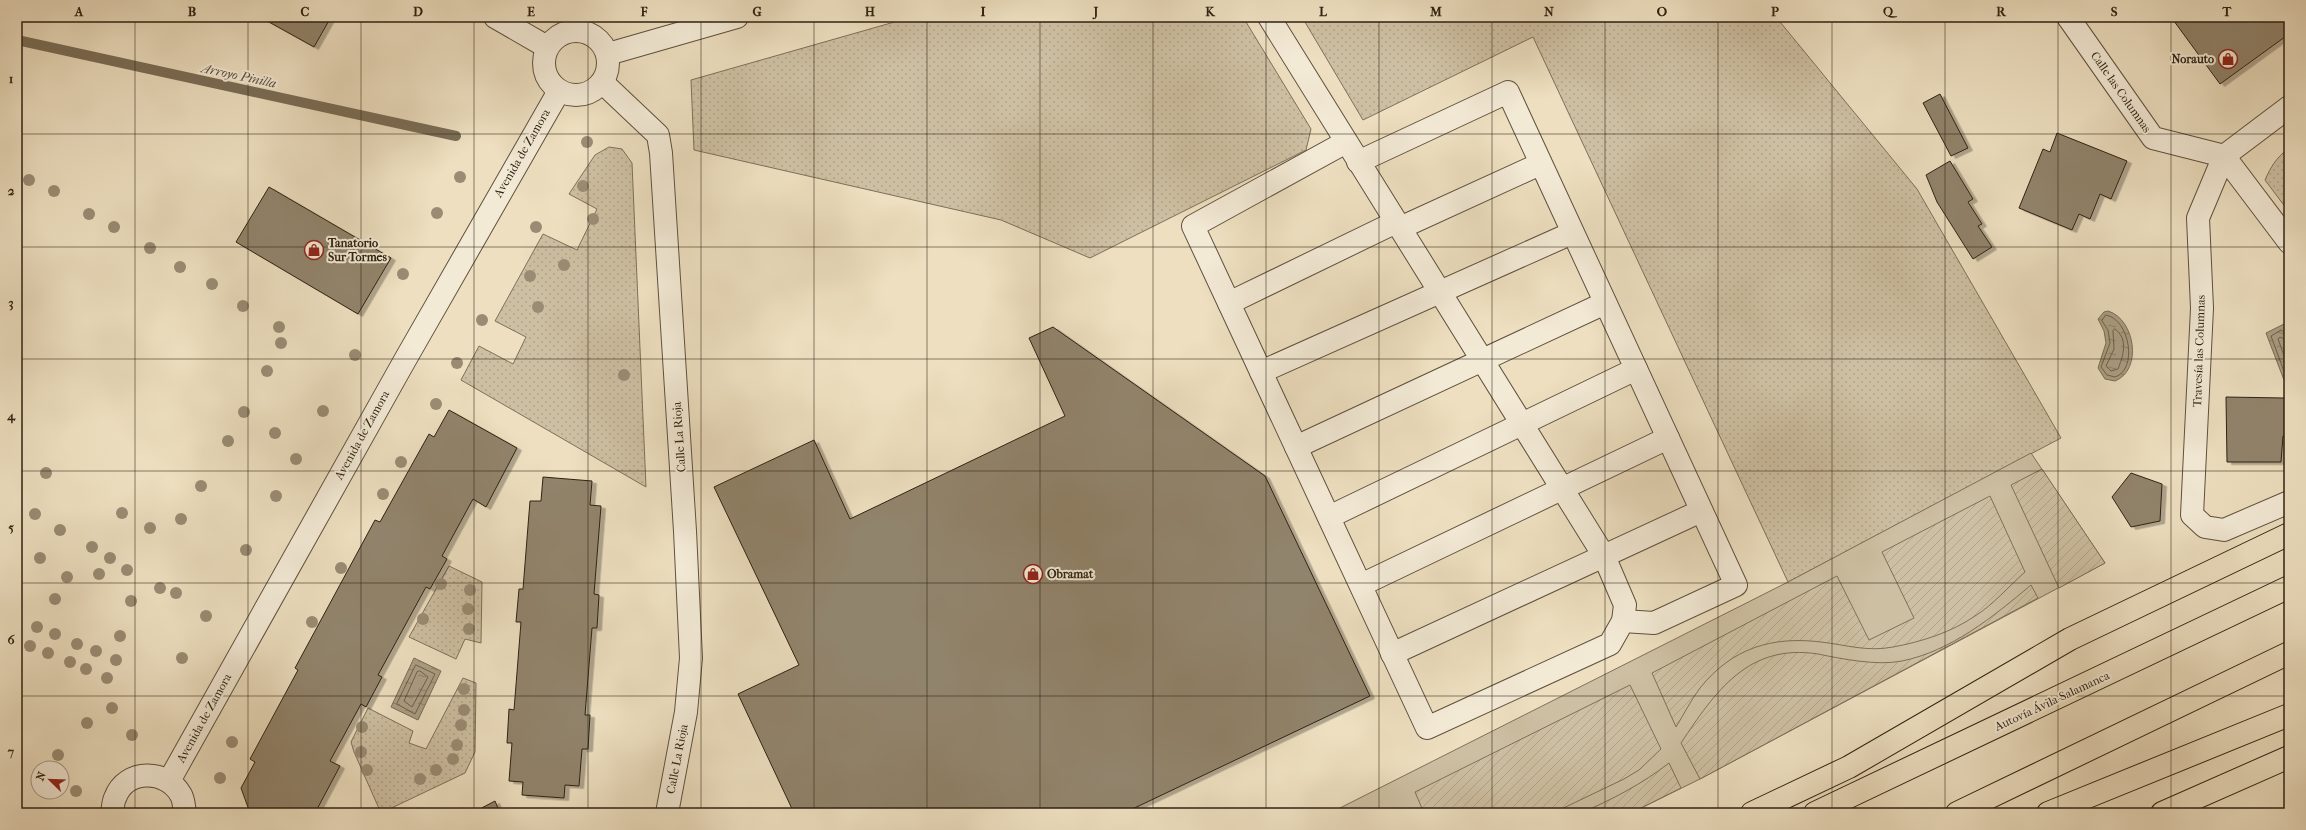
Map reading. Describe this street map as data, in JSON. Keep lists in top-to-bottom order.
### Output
{
  "streets": {
    "highway": ["Autovía Ávila-Salamanca"],
    "street": [
      "Calle las Columnas",
      "Avenida de Zamora",
      "Travesía las Columnas",
      "Calle La Rioja"
    ]
  },
  "crossings": [
    ["Calle las Columnas", "Travesía las Columnas"],
    ["Avenida de Zamora", "Calle La Rioja"]
  ],
  "water": ["Arroyo Pinilla"],
  "places": {
    "shop": ["Norauto", "Tanatorio Sur Tormes", "Obramat"]
  },
  "north": "top left",
  "grid": {
    "columns": [
      "A",
      "B",
      "C",
      "D",
      "E",
      "F",
      "G",
      "H",
      "I",
      "J",
      "K",
      "L",
      "M",
      "N",
      "O",
      "P",
      "Q",
      "R",
      "S",
      "T"
    ],
    "rows": [
      "1",
      "2",
      "3",
      "4",
      "5",
      "6",
      "7"
    ]
  }
}
